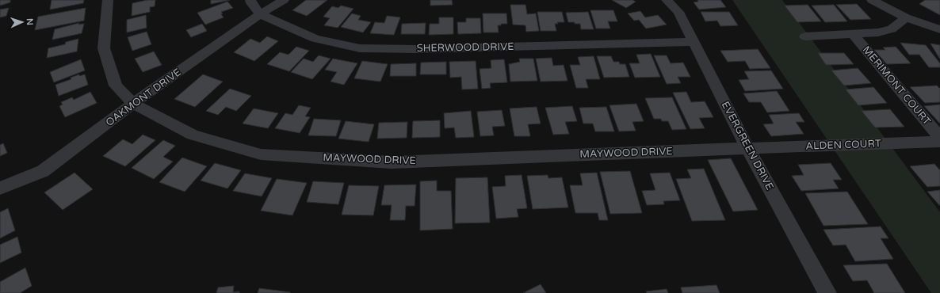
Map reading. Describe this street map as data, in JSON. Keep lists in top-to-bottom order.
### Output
{
  "streets": {
    "street": [
      "SHERWOOD DRIVE",
      "MERIMONT COURT",
      "OAKMONT DRIVE",
      "ALDEN COURT",
      "EVERGREEN DRIVE",
      "MAYWOOD DRIVE"
    ]
  },
  "crossings": [
    ["SHERWOOD DRIVE", "OAKMONT DRIVE"],
    ["SHERWOOD DRIVE", "EVERGREEN DRIVE"],
    ["OAKMONT DRIVE", "MAYWOOD DRIVE"],
    ["ALDEN COURT", "EVERGREEN DRIVE"],
    ["ALDEN COURT", "MAYWOOD DRIVE"],
    ["EVERGREEN DRIVE", "MAYWOOD DRIVE"]
  ],
  "north": "right"
}
